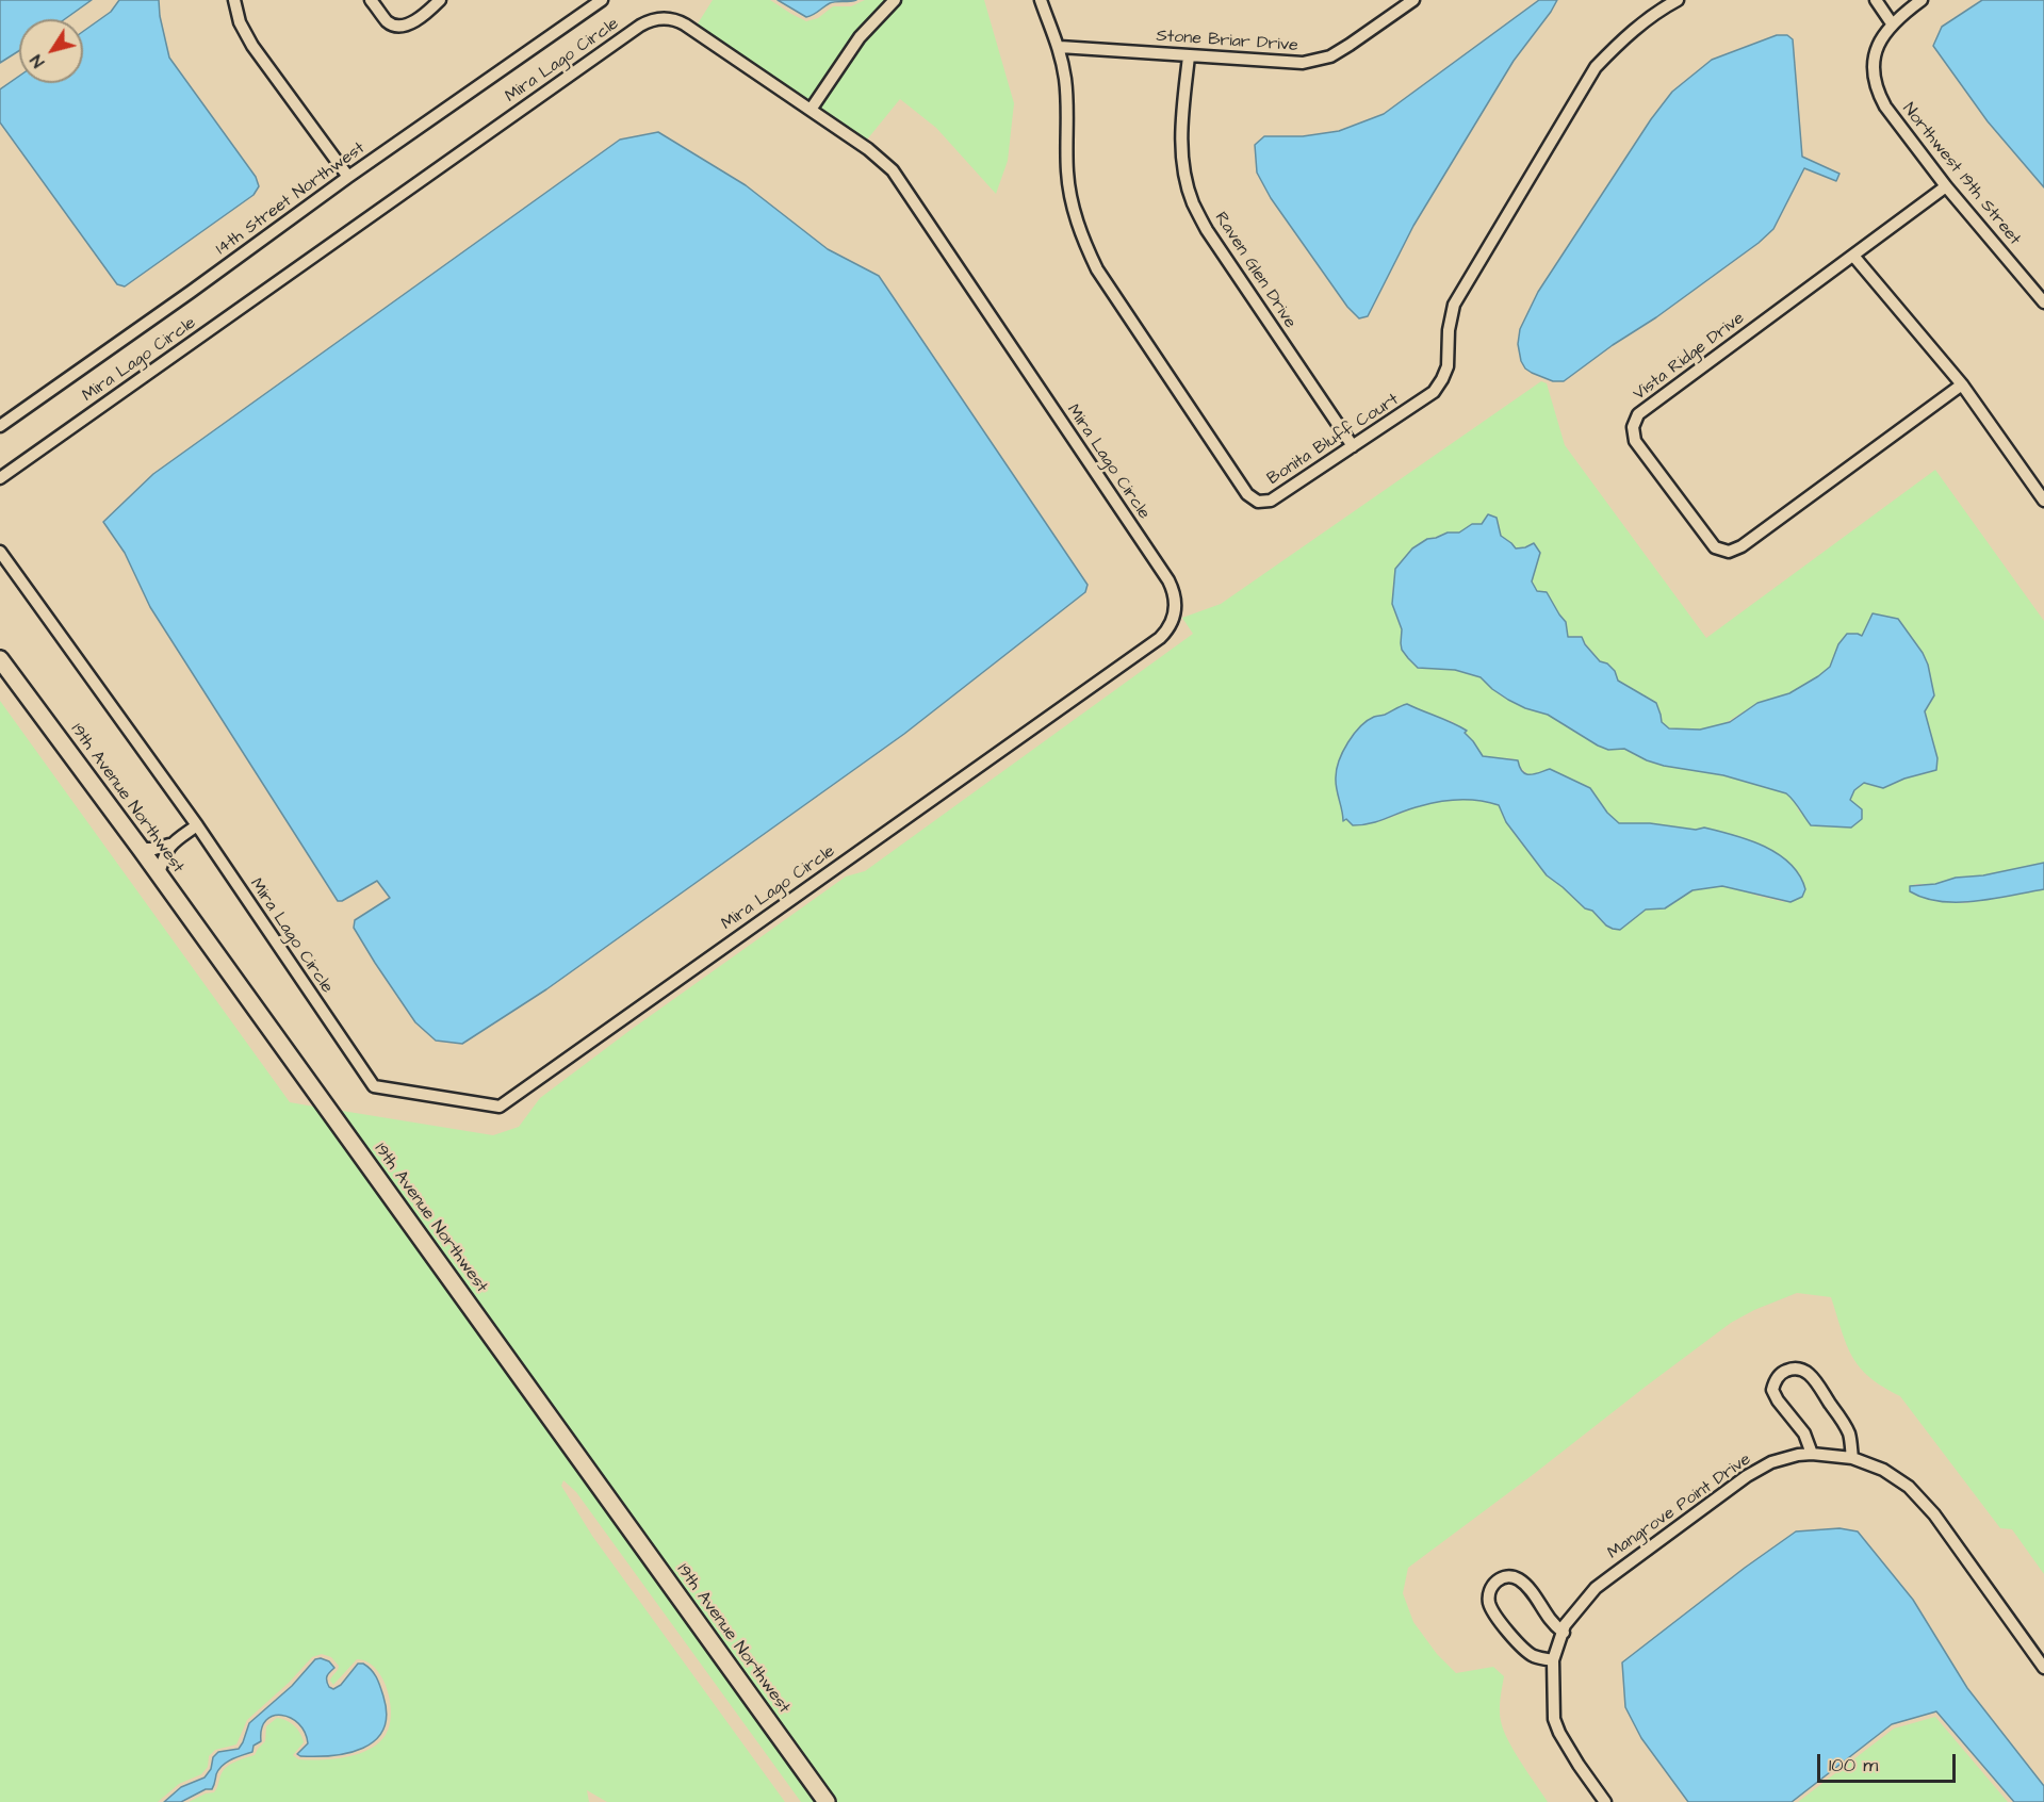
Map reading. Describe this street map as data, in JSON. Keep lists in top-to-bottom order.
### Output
{
  "streets": {
    "street": [
      "Stone Briar Drive",
      "Mira Lago Circle",
      "Northwest 19th Street",
      "14th Street Northwest",
      "Raven Glen Drive",
      "Vista Ridge Drive",
      "Bonita Bluff Court",
      "19th Avenue Northwest",
      "Mangrove Point Drive"
    ]
  },
  "crossings": [
    ["Stone Briar Drive", "Raven Glen Drive"],
    ["Stone Briar Drive", "Bonita Bluff Court"],
    ["Northwest 19th Street", "Vista Ridge Drive"],
    ["Raven Glen Drive", "Bonita Bluff Court"]
  ],
  "scale_bar": "100 m",
  "north": "bottom left"
}
